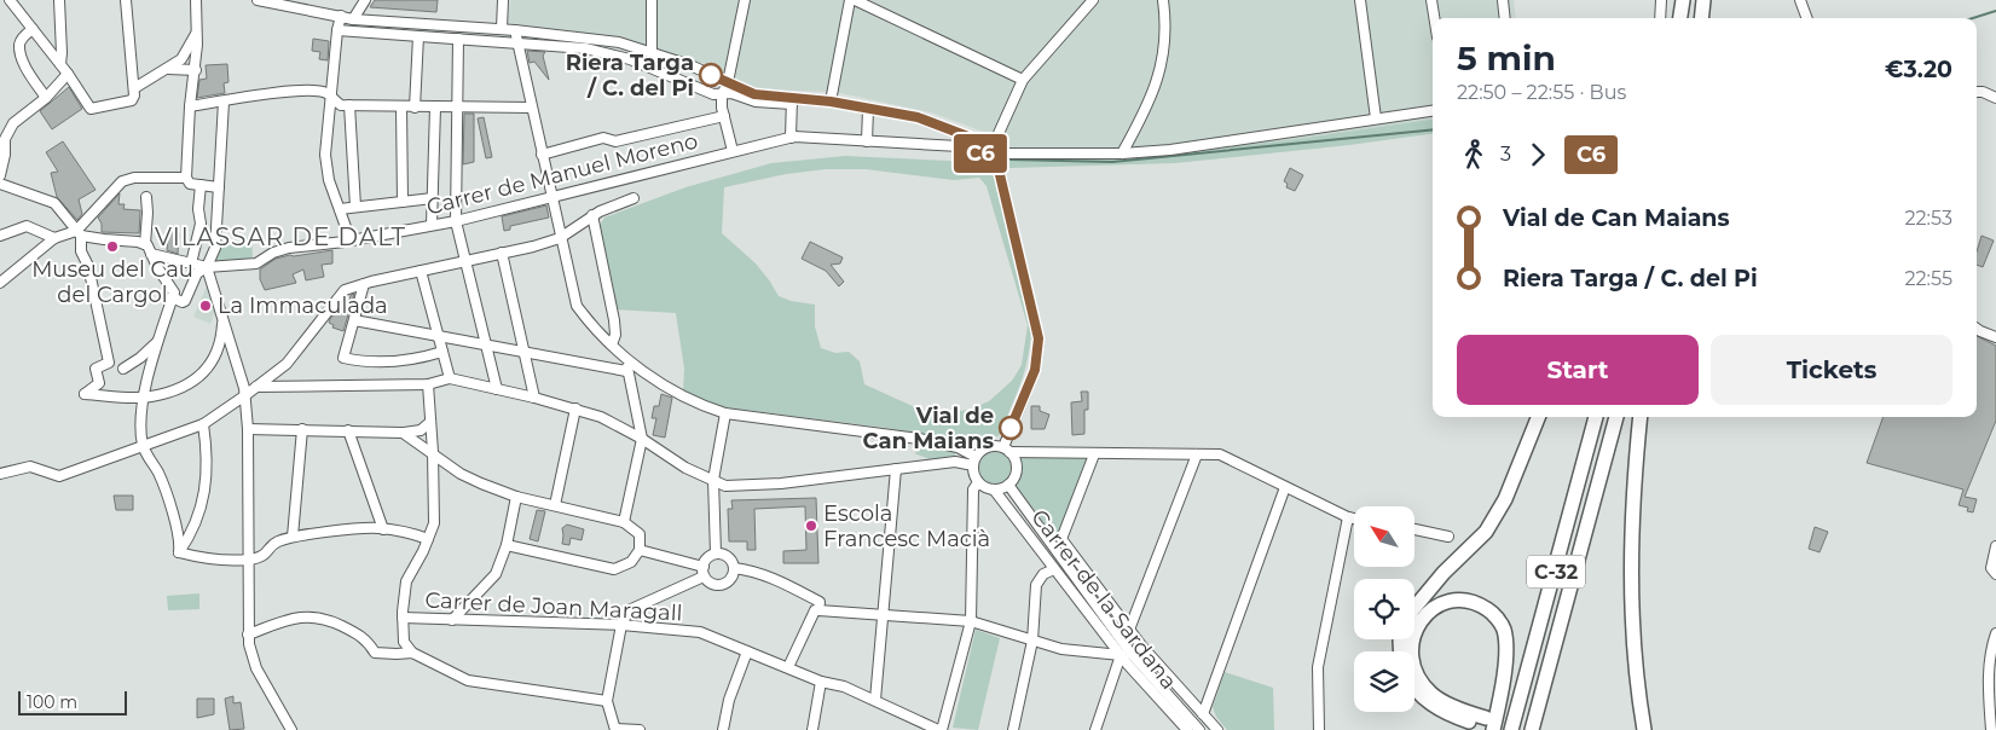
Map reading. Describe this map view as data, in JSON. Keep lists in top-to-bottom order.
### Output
{
  "streets": {
    "highway": ["C-32"],
    "street": ["Carrer de Manuel Moreno", "Carrer de la Sardana", "Carrer de Joan Maragall"]
  },
  "districts": ["VILASSAR DE DALT"],
  "places": [
    "Riera Targa / C. del Pi",
    "Museu del Cau del Cargol",
    "La Immaculada",
    "Vial de Can Maians",
    "Escola Francesc Macià"
  ],
  "lines": ["bus line C6"],
  "scale_bar": "100 m",
  "north": "top left",
  "page": {
    "on_map": "C6",
    "heading": ["5 min", "22:50 – 22:55 · Bus", "€3.20"],
    "legs": ["3", "C6"],
    "list": [
      {
        "name": "Vial de Can Maians",
        "value": "22:53"
      },
      {
        "name": "Riera Targa / C. del Pi",
        "value": "22:55"
      }
    ],
    "buttons": ["Start", "Tickets"],
    "scale": "100 m"
  }
}
